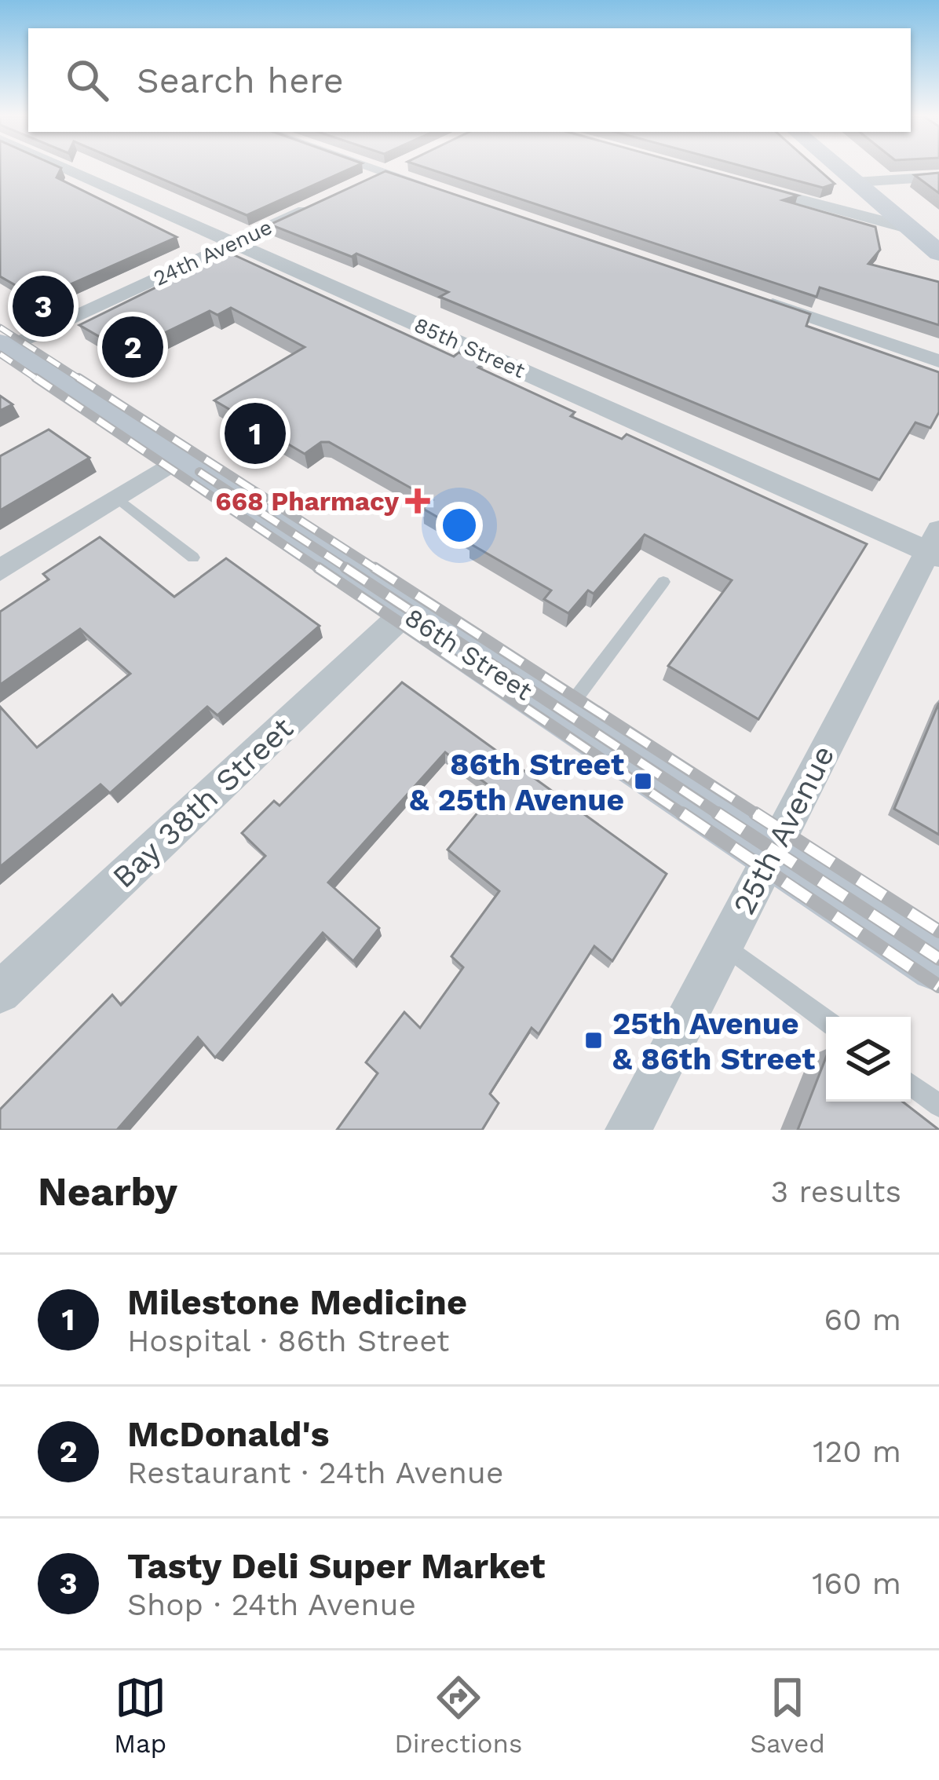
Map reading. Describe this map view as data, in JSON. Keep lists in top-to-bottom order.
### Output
{
  "streets": {
    "main road": ["86th Street"],
    "street": [
      "24th Avenue",
      "85th Street",
      "Bay 38th Street",
      "25th Avenue"
    ]
  },
  "crossings": [
    ["24th Avenue", "85th Street"],
    ["24th Avenue", "86th Street"],
    ["85th Street", "25th Avenue"],
    ["86th Street", "Bay 38th Street"],
    ["86th Street", "25th Avenue"]
  ],
  "places": {
    "health": ["668 Pharmacy"],
    "transit": ["86th Street & 25th Avenue", "25th Avenue & 86th Street"]
  },
  "page": {
    "search": "Search here",
    "pins": ["3", "2", "1"],
    "heading": ["Nearby", "3 results"],
    "list": [
      {
        "mark": "1",
        "name": "Milestone Medicine",
        "note": "Hospital · 86th Street",
        "value": "60 m"
      },
      {
        "mark": "2",
        "name": "McDonald's",
        "note": "Restaurant · 24th Avenue",
        "value": "120 m"
      },
      {
        "mark": "3",
        "name": "Tasty Deli Super Market",
        "note": "Shop · 24th Avenue",
        "value": "160 m"
      }
    ],
    "nav": ["Map", "Directions", "Saved"]
  }
}
